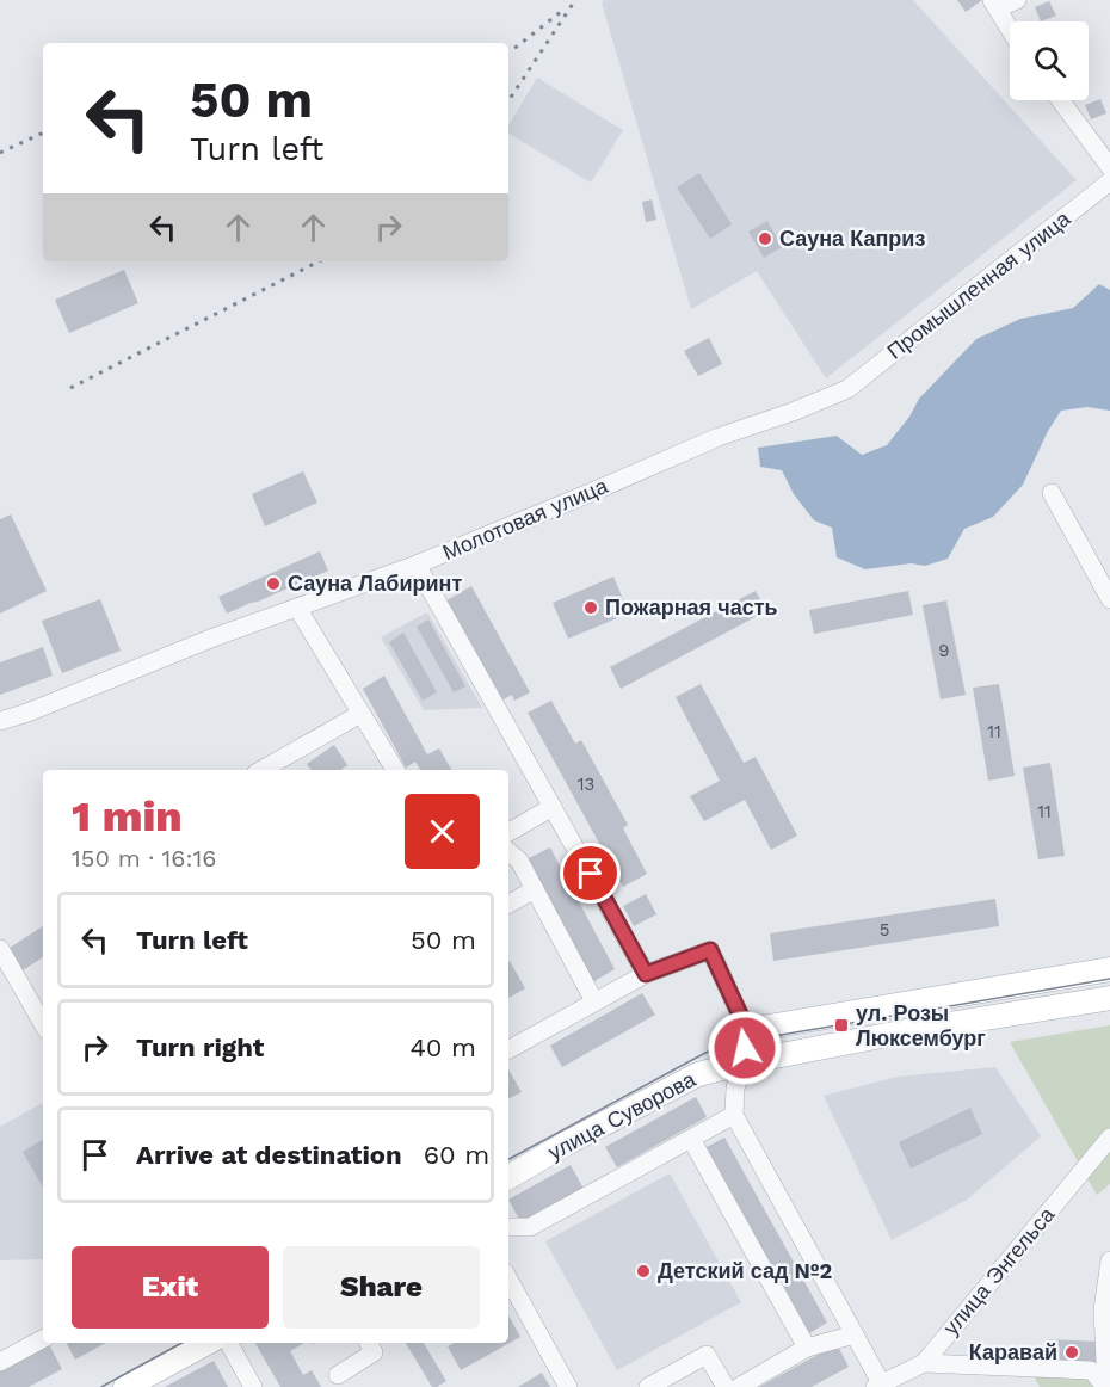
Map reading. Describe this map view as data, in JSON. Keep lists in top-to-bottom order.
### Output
{
  "streets": {
    "main road": ["улица Суворова"],
    "street": ["Промышленная улица", "Молотовая улица", "улица Энгельса"]
  },
  "crossings": [
    ["Промышленная улица", "Молотовая улица"]
  ],
  "places": {
    "other": [
      "Сауна Каприз",
      "Сауна Лабиринт",
      "Пожарная часть",
      "Детский сад №2",
      "Каравай"
    ],
    "transit": ["ул. Розы Люксембург"]
  },
  "house_numbers": [
    "9",
    "11",
    "13",
    "11",
    "5"
  ],
  "page": {
    "turn": ["50 m", "Turn left"],
    "heading": ["1 min", "150 m · 16:16"],
    "list": [
      {
        "name": "Turn left",
        "value": "50 m"
      },
      {
        "name": "Turn right",
        "value": "40 m"
      },
      {
        "name": "Arrive at destination",
        "value": "60 m"
      }
    ],
    "buttons": ["Exit", "Share"]
  }
}
